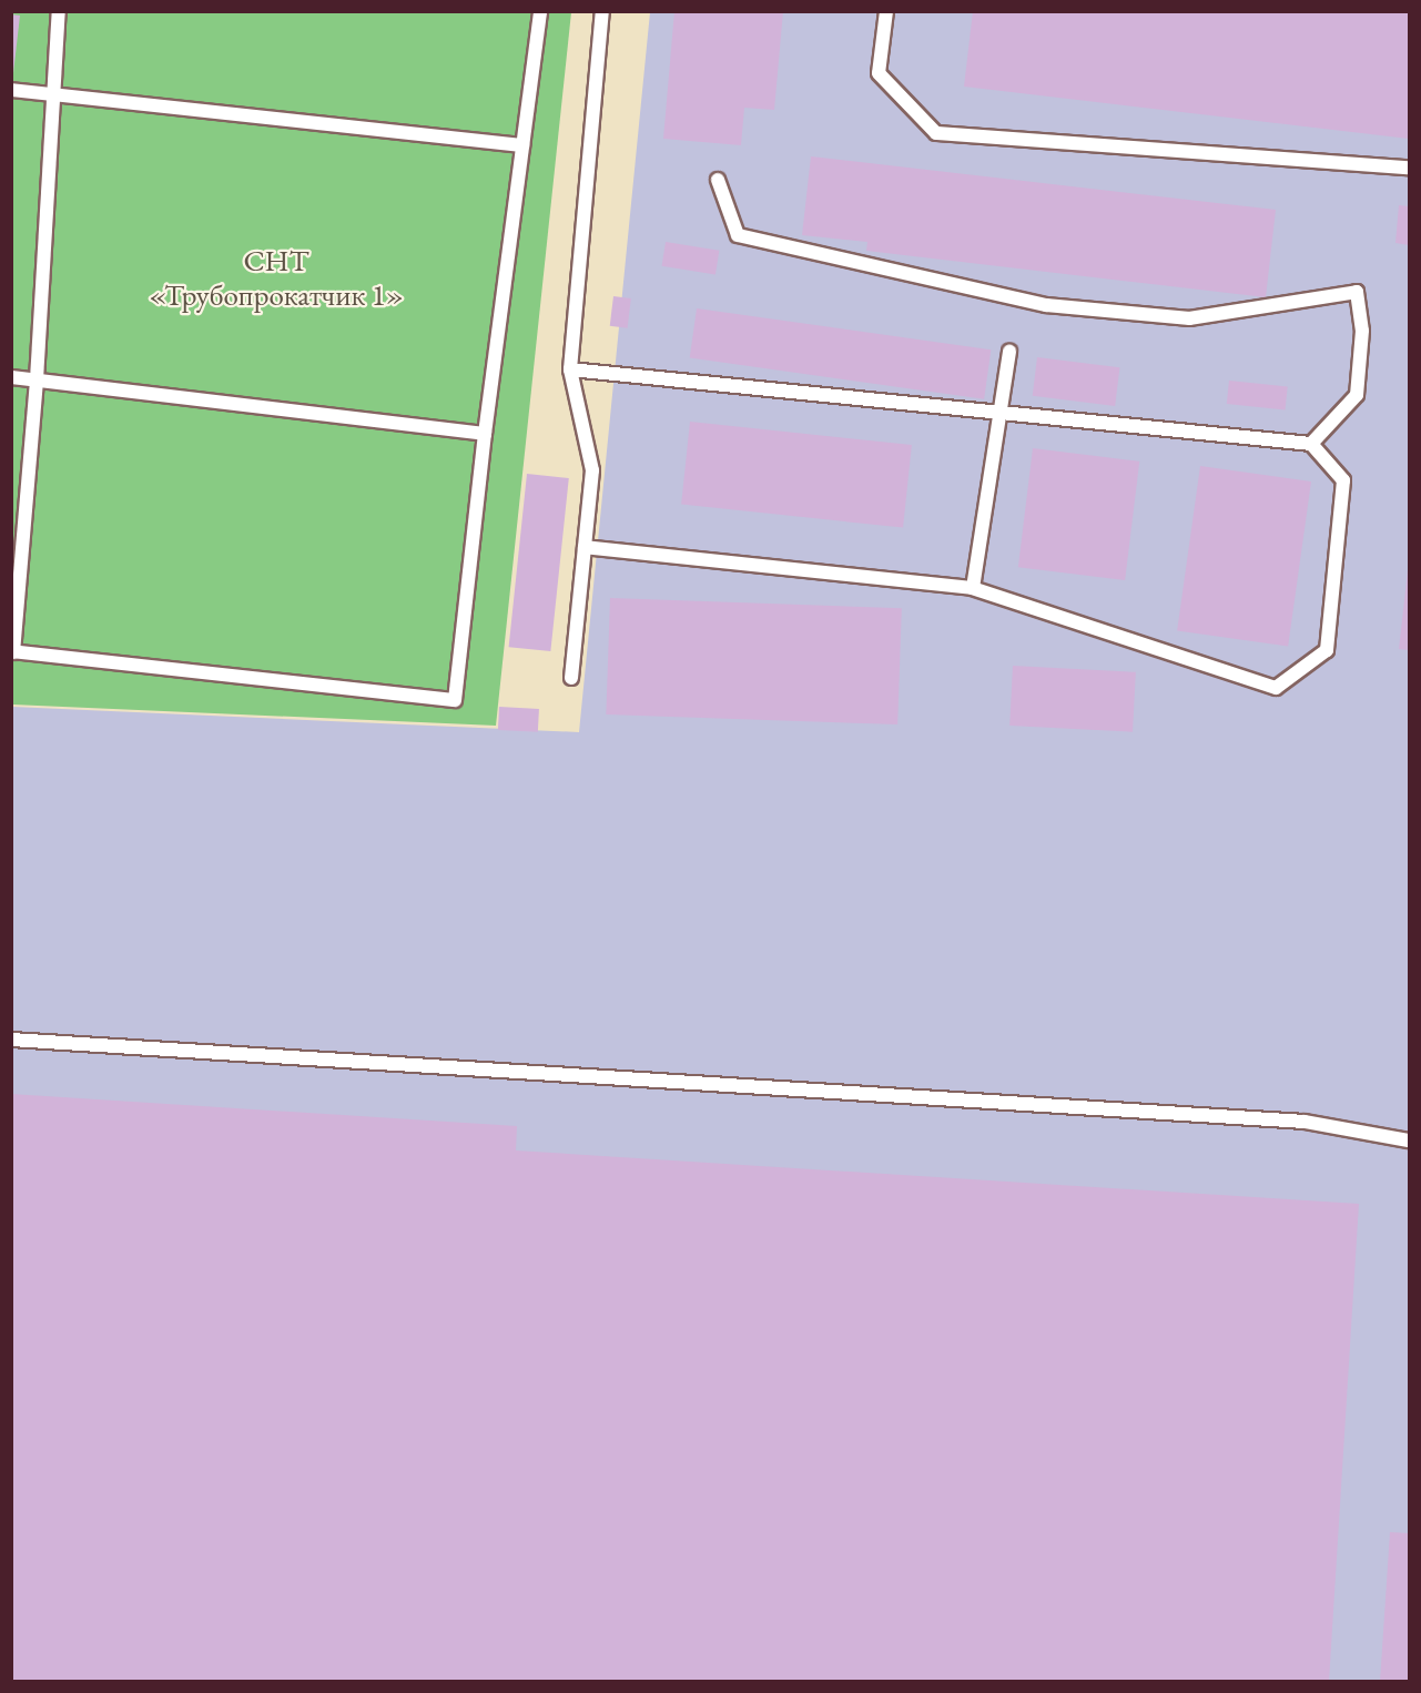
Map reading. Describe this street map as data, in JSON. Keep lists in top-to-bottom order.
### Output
{
  "parks": ["СНТ «Трубопрокатчик 1»"]
}
